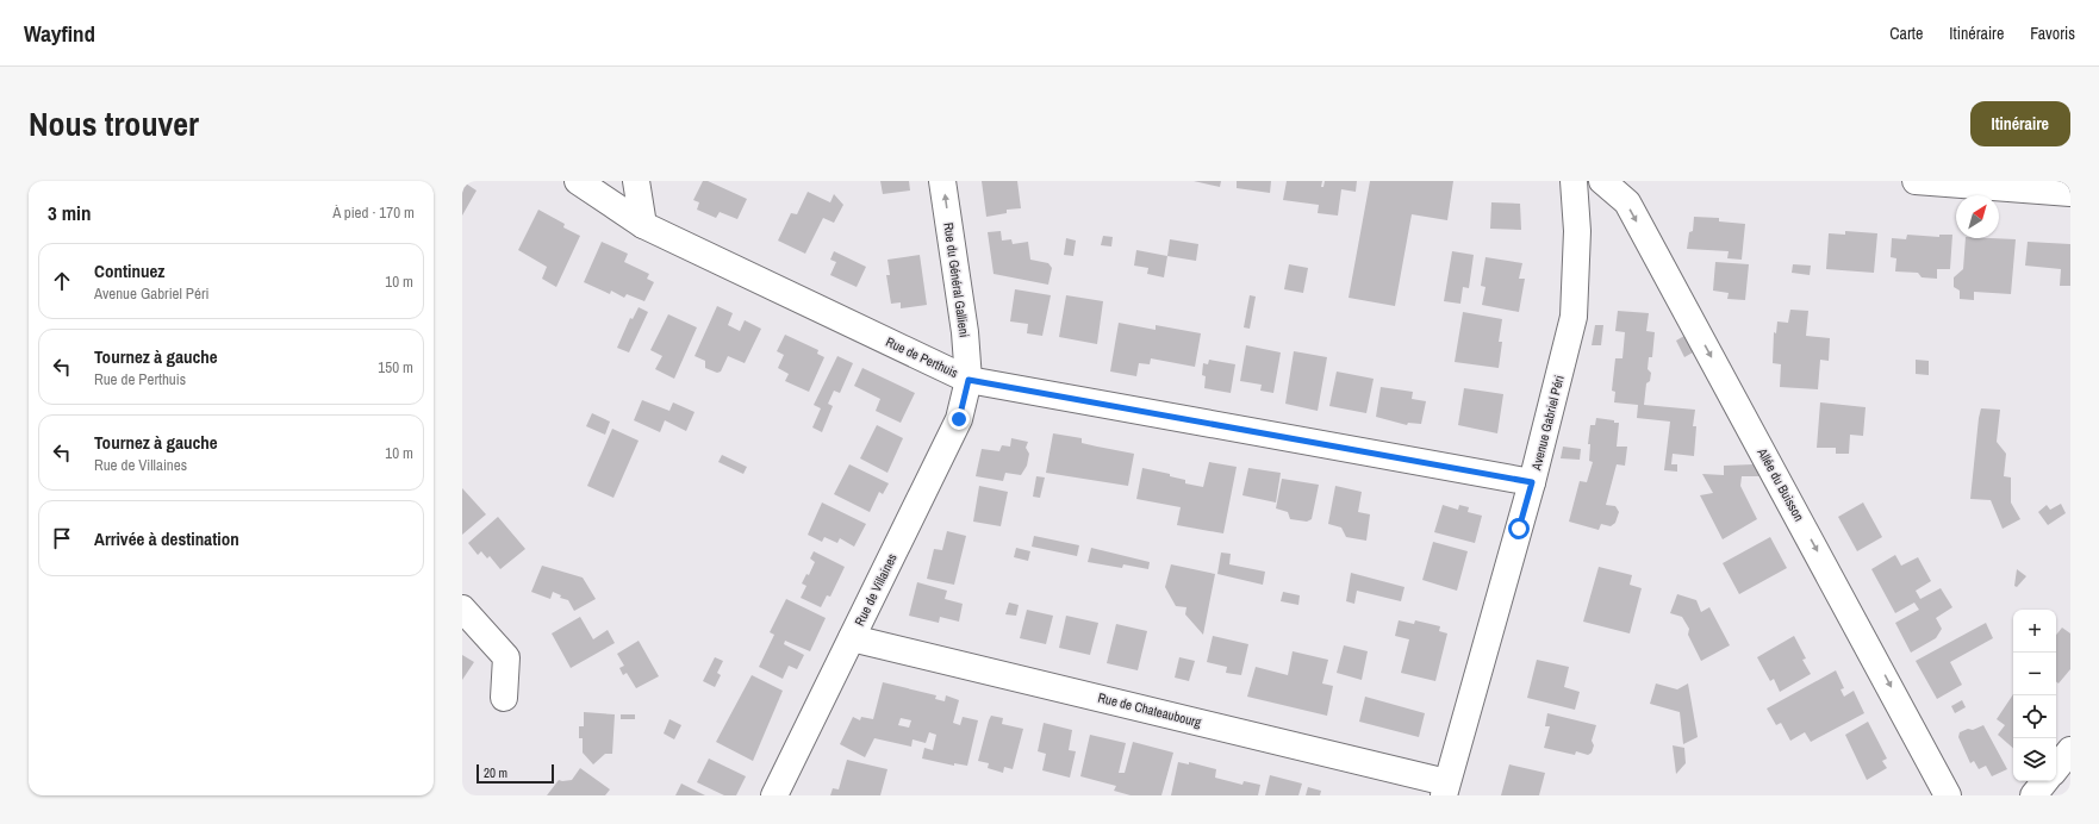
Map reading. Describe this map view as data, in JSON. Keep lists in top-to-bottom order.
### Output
{
  "streets": {
    "street": [
      "Rue du Général Gallieni",
      "Rue de Perthuis",
      "Avenue Gabriel Péri",
      "Allée du Buisson",
      "Rue de Villaines",
      "Rue de Chateaubourg"
    ]
  },
  "crossings": [
    ["Rue du Général Gallieni", "Rue de Perthuis"],
    ["Rue du Général Gallieni", "Rue de Villaines"],
    ["Rue de Perthuis", "Avenue Gabriel Péri"],
    ["Rue de Perthuis", "Rue de Villaines"],
    ["Avenue Gabriel Péri", "Rue de Chateaubourg"],
    ["Rue de Villaines", "Rue de Chateaubourg"]
  ],
  "one_way": ["Rue du Général Gallieni", "Allée du Buisson"],
  "scale_bar": "20 m",
  "north": "top right",
  "page": {
    "header": "Wayfind",
    "nav": ["Carte", "Itinéraire", "Favoris"],
    "title": "Nous trouver",
    "buttons": "Itinéraire",
    "heading": ["3 min", "À pied · 170 m"],
    "list": [
      ["Continuez", "Avenue Gabriel Péri", "10 m"],
      ["Tournez à gauche", "Rue de Perthuis", "150 m"],
      ["Tournez à gauche", "Rue de Villaines", "10 m"],
      "Arrivée à destination"
    ],
    "map_buttons": ["+", "−"],
    "scale": "20 m"
  }
}
